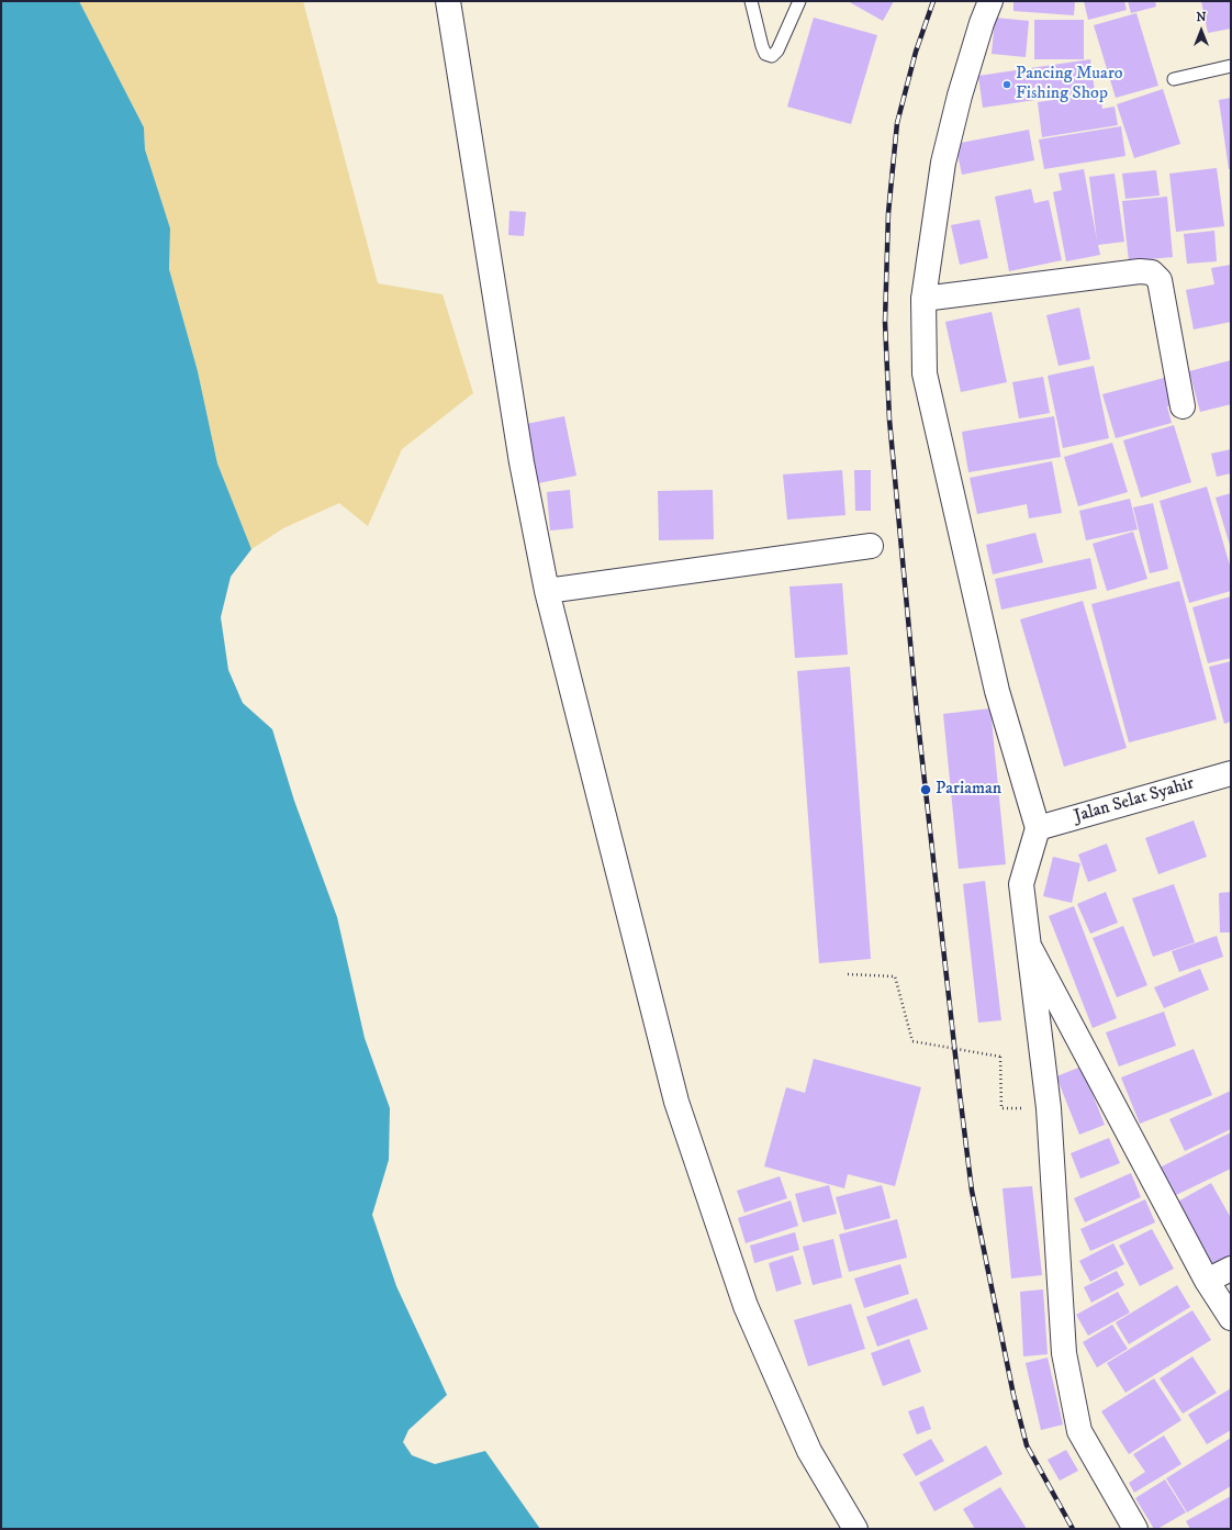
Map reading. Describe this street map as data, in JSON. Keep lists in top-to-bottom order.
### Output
{
  "streets": {
    "street": ["Jalan Selat Syahir"]
  },
  "places": ["Pancing Muaro Fishing Shop", "Pariaman"],
  "north": "top"
}
